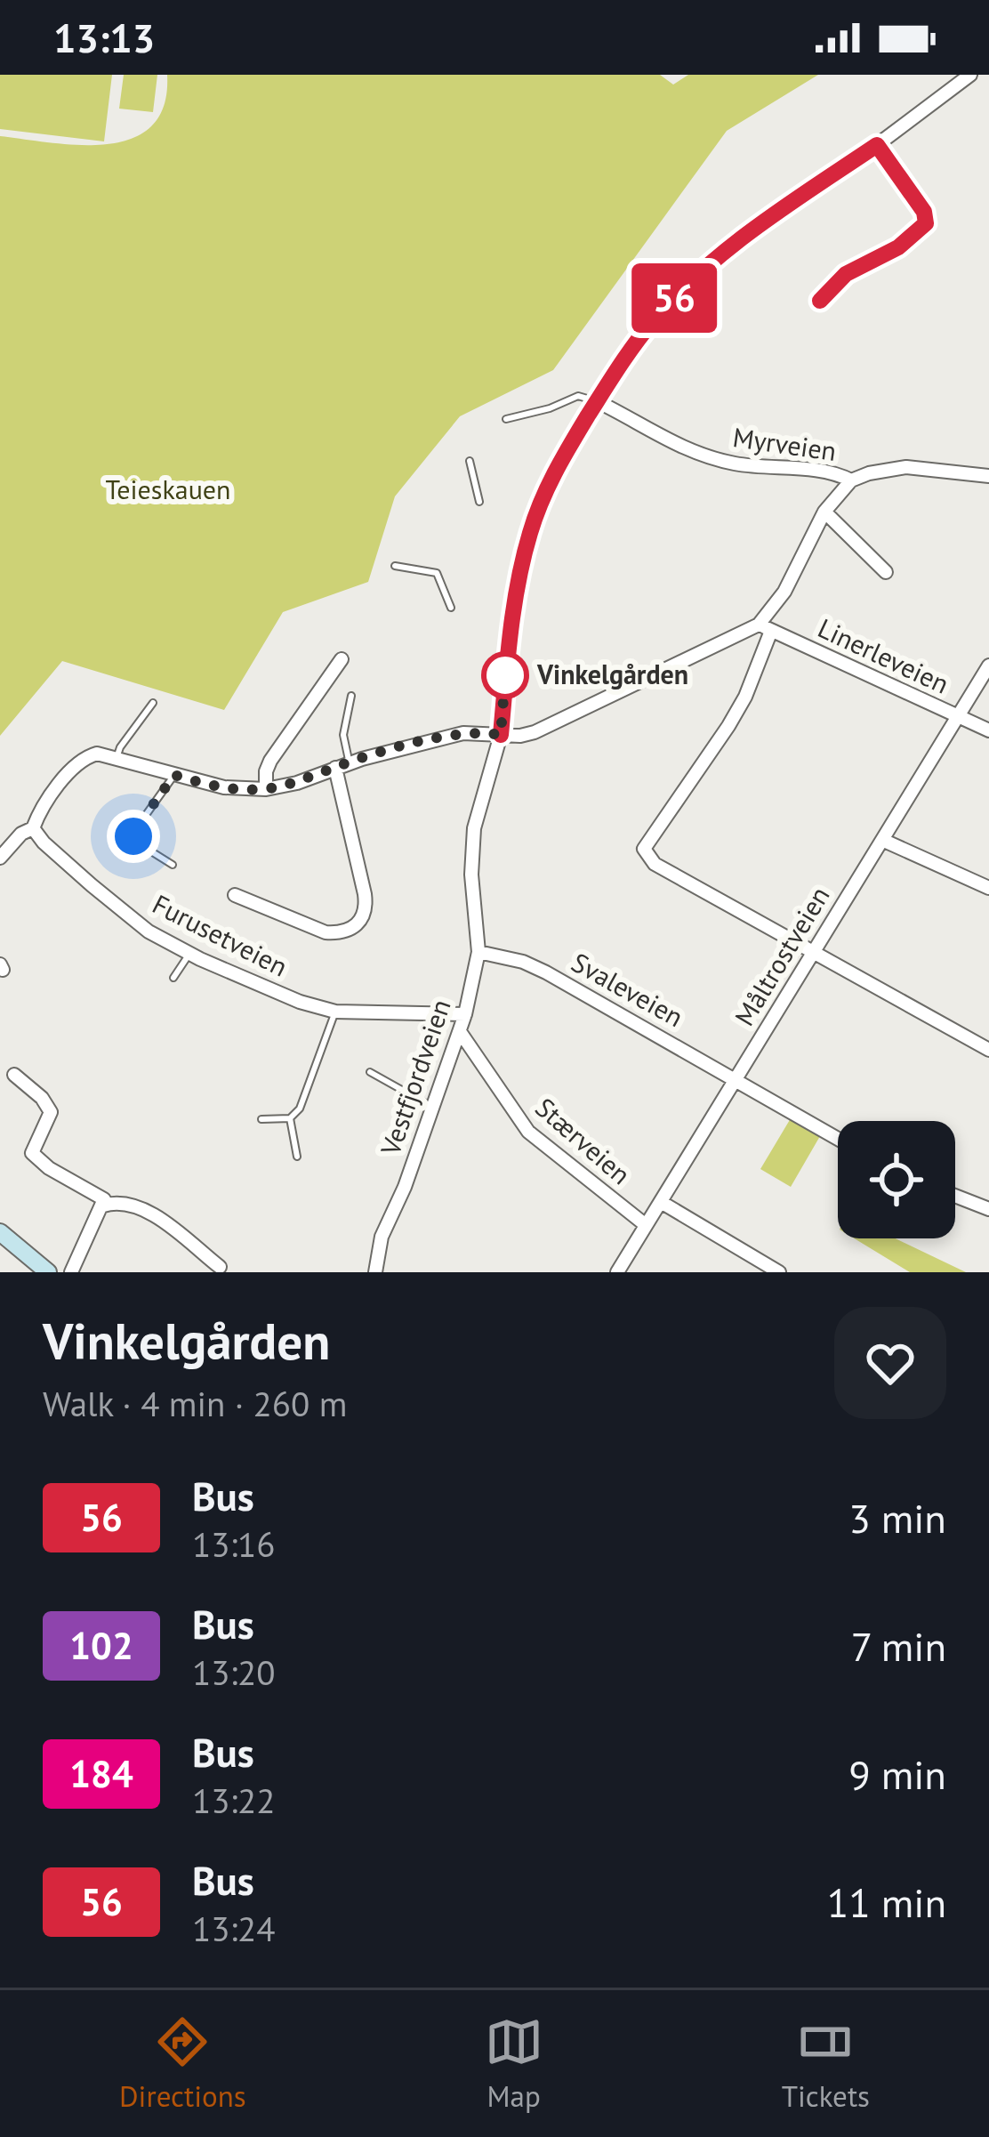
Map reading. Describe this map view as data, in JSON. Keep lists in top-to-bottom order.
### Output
{
  "streets": {
    "street": [
      "Myrveien",
      "Linerleveien",
      "Furusetveien",
      "Måltrostveien",
      "Svaleveien",
      "Vestfjordveien",
      "Stærveien"
    ]
  },
  "crossings": [
    ["Myrveien", "Vestfjordveien"],
    ["Linerleveien", "Måltrostveien"],
    ["Furusetveien", "Vestfjordveien"],
    ["Måltrostveien", "Svaleveien"],
    ["Måltrostveien", "Stærveien"],
    ["Svaleveien", "Vestfjordveien"],
    ["Vestfjordveien", "Stærveien"]
  ],
  "parks": ["Teieskauen"],
  "places": ["Vinkelgården"],
  "lines": ["bus line 56"],
  "page": {
    "status": "13:13",
    "on_map": "56",
    "heading": ["Vinkelgården", "Walk · 4 min · 260 m"],
    "list": [
      {
        "mark": "56",
        "name": "Bus",
        "note": "13:16",
        "value": "3 min"
      },
      {
        "mark": "102",
        "name": "Bus",
        "note": "13:20",
        "value": "7 min"
      },
      {
        "mark": "184",
        "name": "Bus",
        "note": "13:22",
        "value": "9 min"
      },
      {
        "mark": "56",
        "name": "Bus",
        "note": "13:24",
        "value": "11 min"
      }
    ],
    "tabs": ["Directions", "Map", "Tickets"]
  }
}
